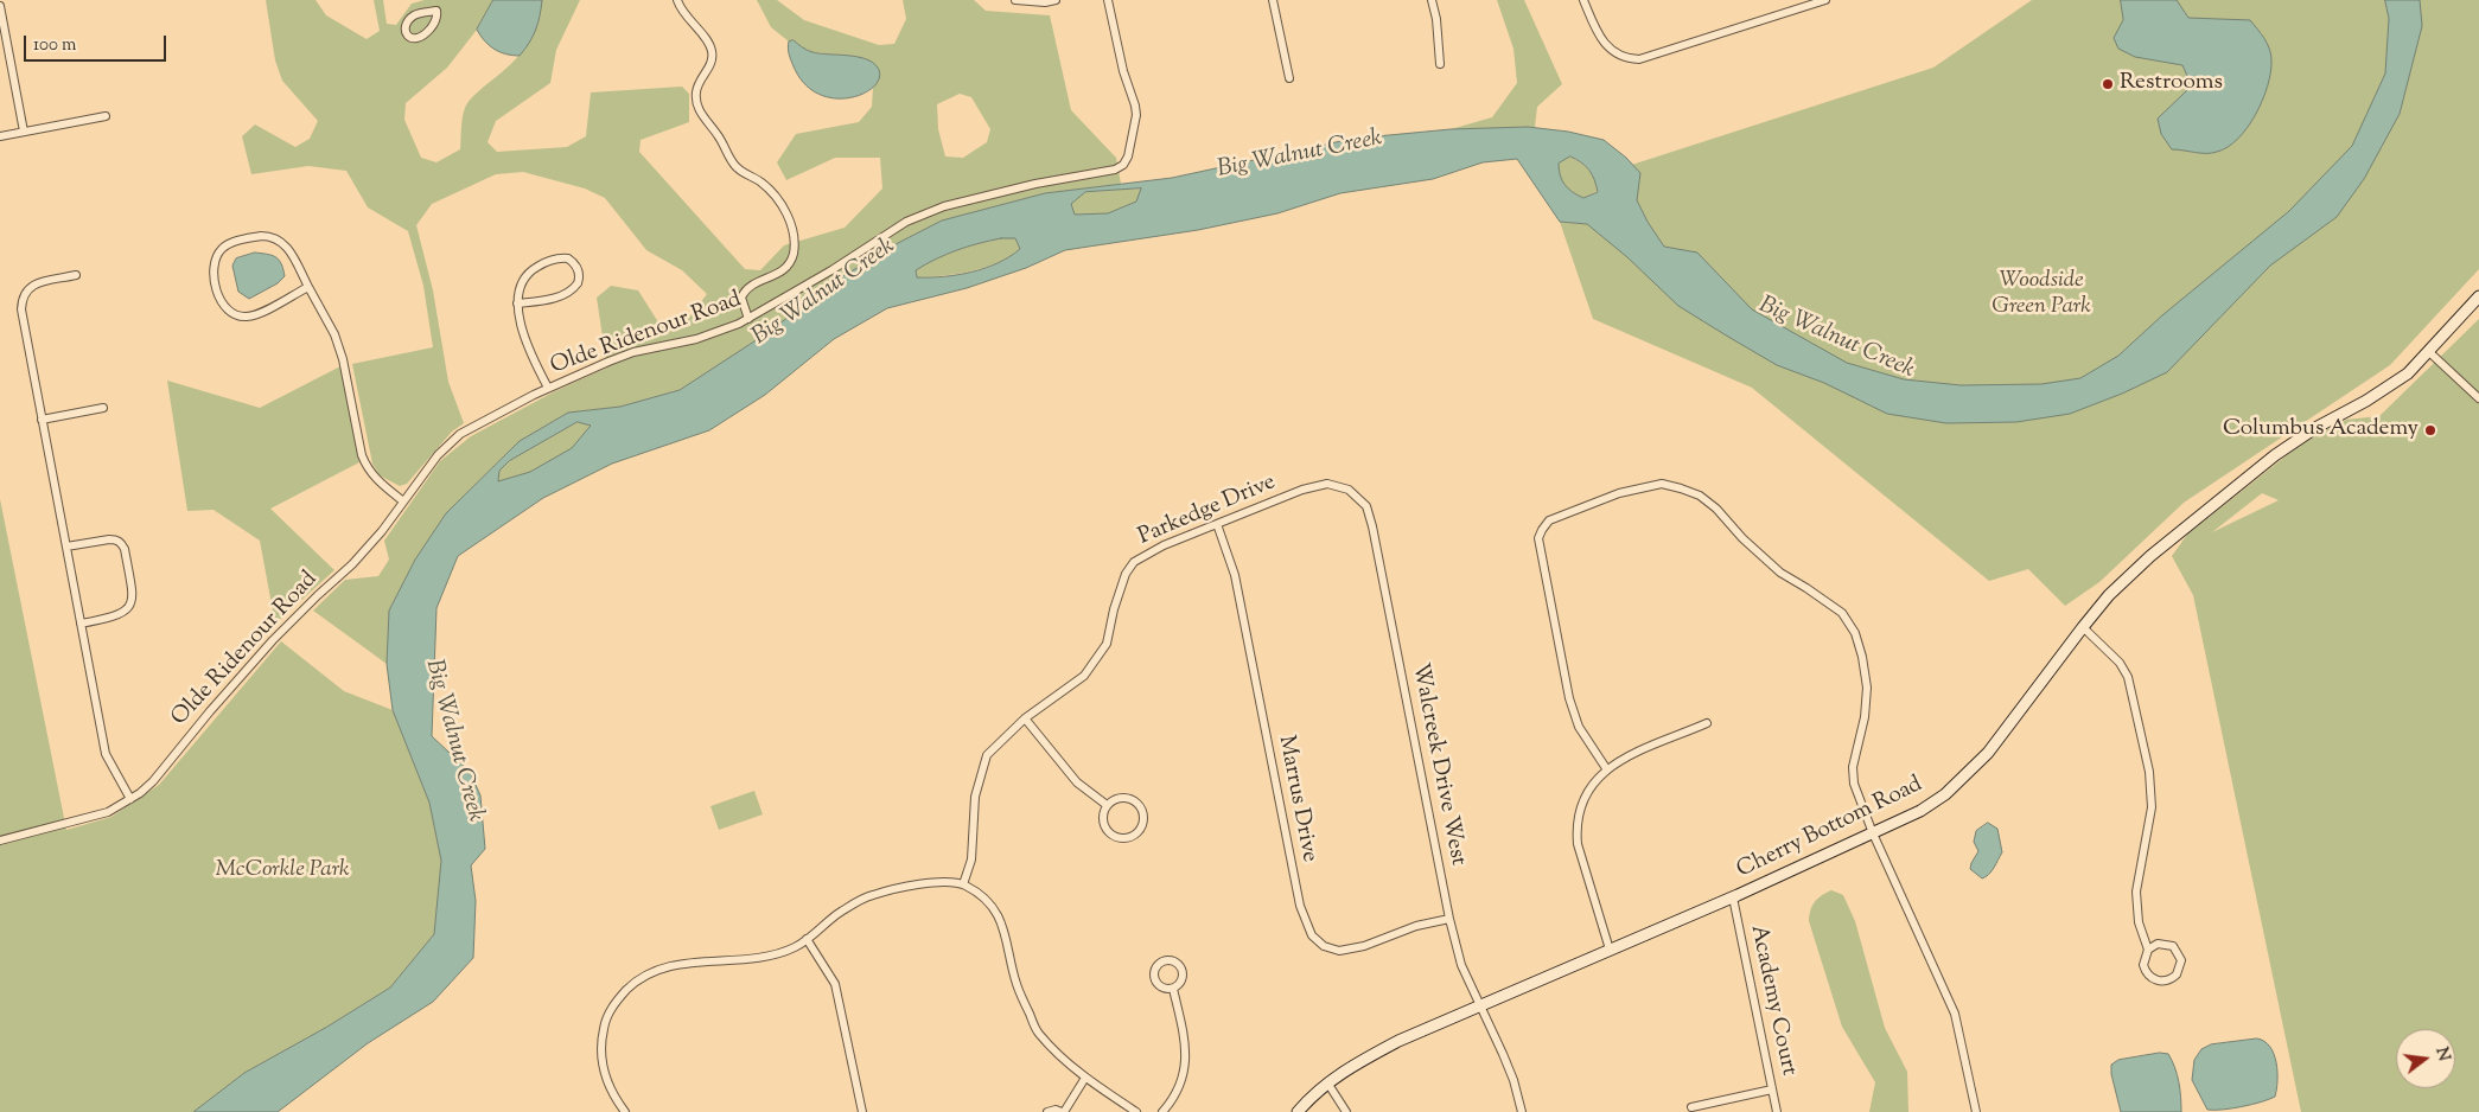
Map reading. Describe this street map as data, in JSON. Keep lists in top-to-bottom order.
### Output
{
  "streets": {
    "main road": ["Cherry Bottom Road"],
    "street": [
      "Olde Ridenour Road",
      "Parkedge Drive",
      "Walcreek Drive West",
      "Marrus Drive",
      "Academy Court"
    ]
  },
  "crossings": [
    ["Parkedge Drive", "Walcreek Drive West"],
    ["Parkedge Drive", "Marrus Drive"],
    ["Walcreek Drive West", "Marrus Drive"],
    ["Walcreek Drive West", "Cherry Bottom Road"],
    ["Cherry Bottom Road", "Academy Court"]
  ],
  "water": ["Big Walnut Creek"],
  "parks": ["Woodside Green Park", "McCorkle Park"],
  "places": ["Restrooms", "Columbus Academy"],
  "scale_bar": "100 m",
  "north": "right"
}
